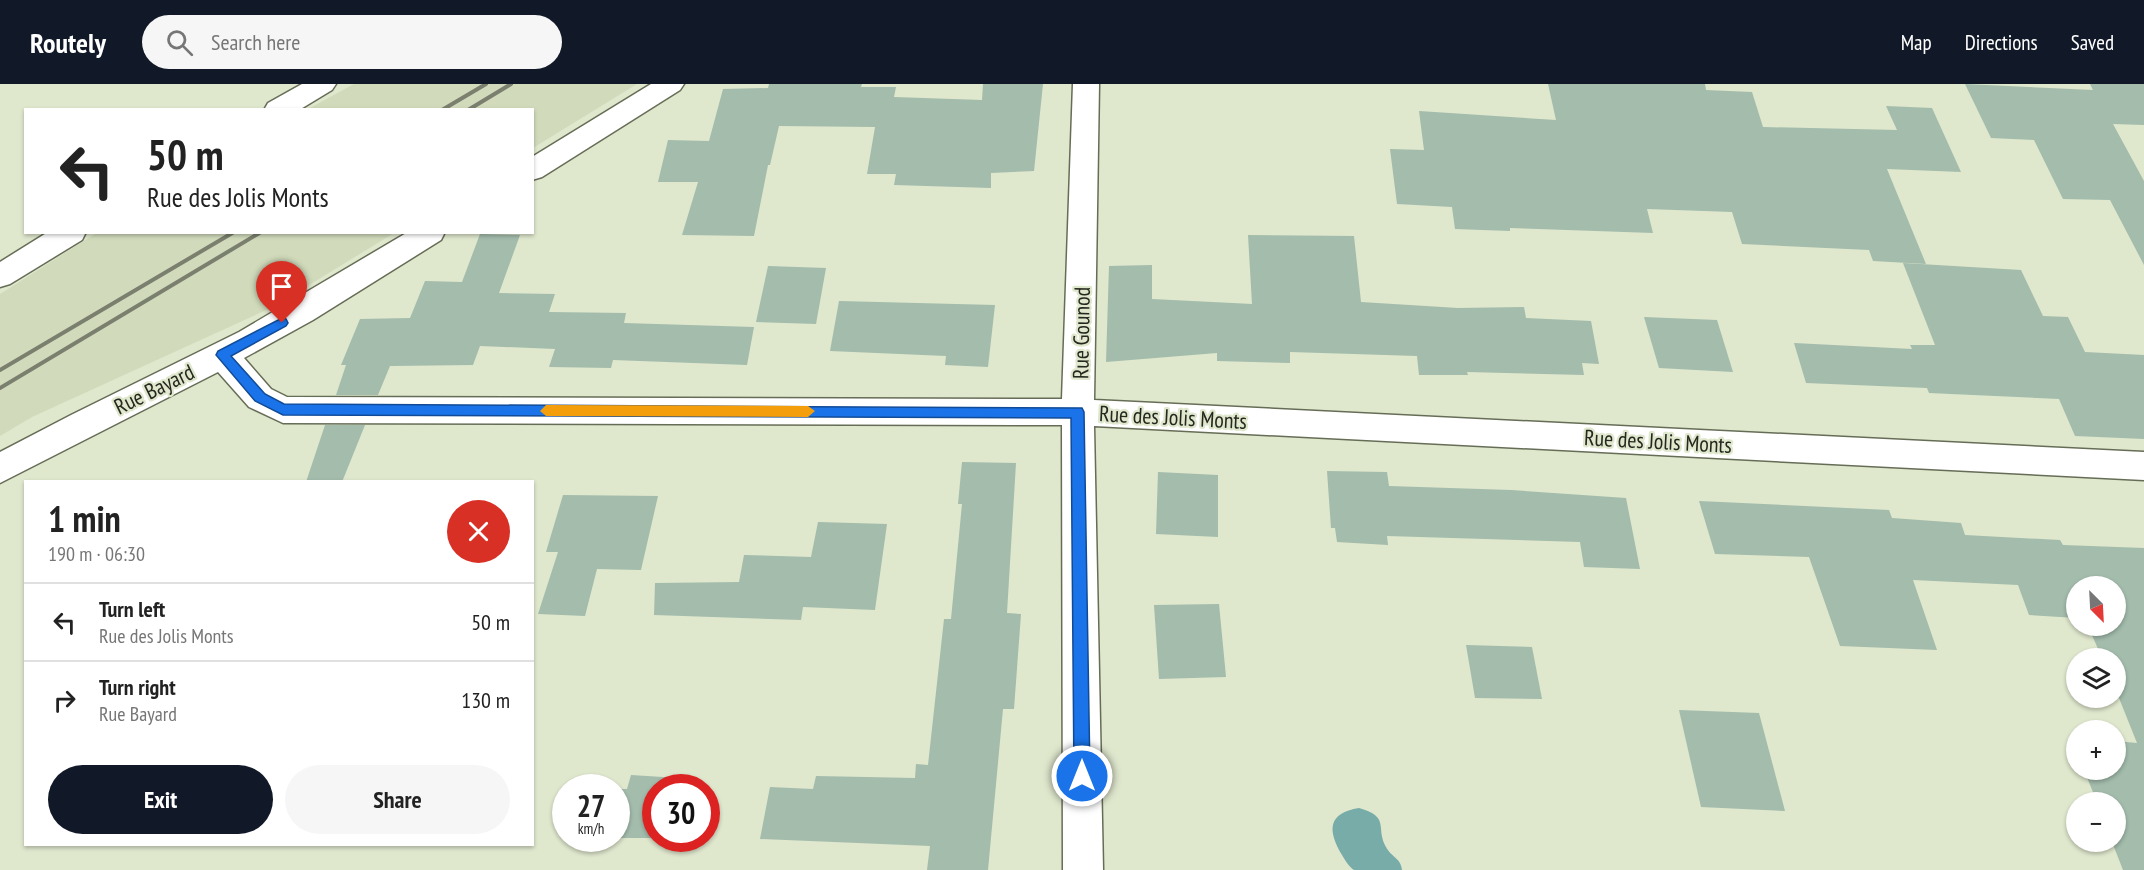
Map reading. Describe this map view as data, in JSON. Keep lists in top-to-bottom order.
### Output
{
  "streets": {
    "street": ["Rue Gounod", "Rue Bayard", "Rue des Jolis Monts"]
  },
  "crossings": [
    ["Rue Gounod", "Rue des Jolis Monts"],
    ["Rue Bayard", "Rue des Jolis Monts"]
  ],
  "north": "bottom right",
  "page": {
    "header": "Routely",
    "search": "Search here",
    "nav": ["Map", "Directions", "Saved"],
    "turn": ["50 m", "Rue des Jolis Monts"],
    "heading": ["1 min", "190 m · 06:30"],
    "map_buttons": ["+", "−"],
    "list": [
      {
        "name": "Turn left",
        "note": "Rue des Jolis Monts",
        "value": "50 m"
      },
      {
        "name": "Turn right",
        "note": "Rue Bayard",
        "value": "130 m"
      }
    ],
    "buttons": ["Exit", "Share"],
    "speed": "27 km/h",
    "limit": "30"
  }
}
